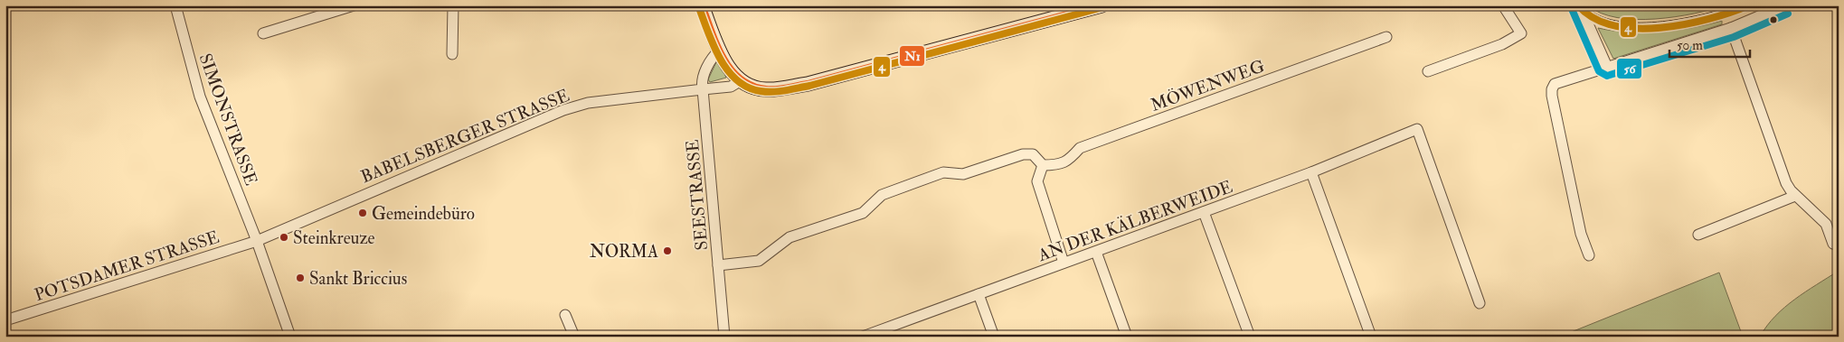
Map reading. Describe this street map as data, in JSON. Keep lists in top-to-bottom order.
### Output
{
  "streets": {
    "street": [
      "MÖWENWEG",
      "SIMONSTRASSE",
      "BABELSBERGER STRASSE",
      "SEESTRASSE",
      "AN DER KÄLBERWEIDE",
      "POTSDAMER STRASSE"
    ]
  },
  "crossings": [
    ["SIMONSTRASSE", "BABELSBERGER STRASSE"],
    ["SIMONSTRASSE", "POTSDAMER STRASSE"],
    ["BABELSBERGER STRASSE", "SEESTRASSE"],
    ["BABELSBERGER STRASSE", "POTSDAMER STRASSE"]
  ],
  "places": [
    "Gemeindebüro",
    "Steinkreuze",
    "NORMA",
    "Sankt Briccius"
  ],
  "lines": ["transit line 4", "transit line N1", "transit line 56"],
  "scale_bar": "50 m"
}
